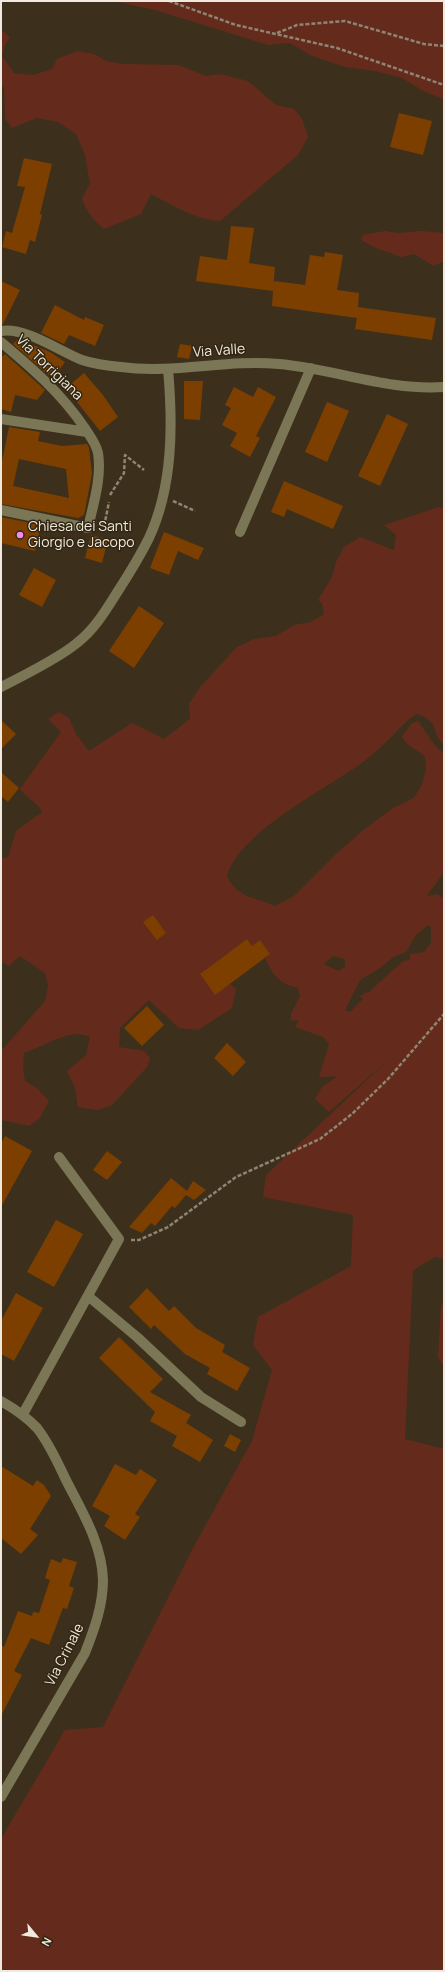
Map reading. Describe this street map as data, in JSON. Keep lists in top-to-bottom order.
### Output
{
  "streets": {
    "street": ["Via Valle", "Via Torrigiana", "Via Crinale"]
  },
  "places": ["Chiesa dei Santi Giorgio e Jacopo"],
  "north": "bottom right"
}
